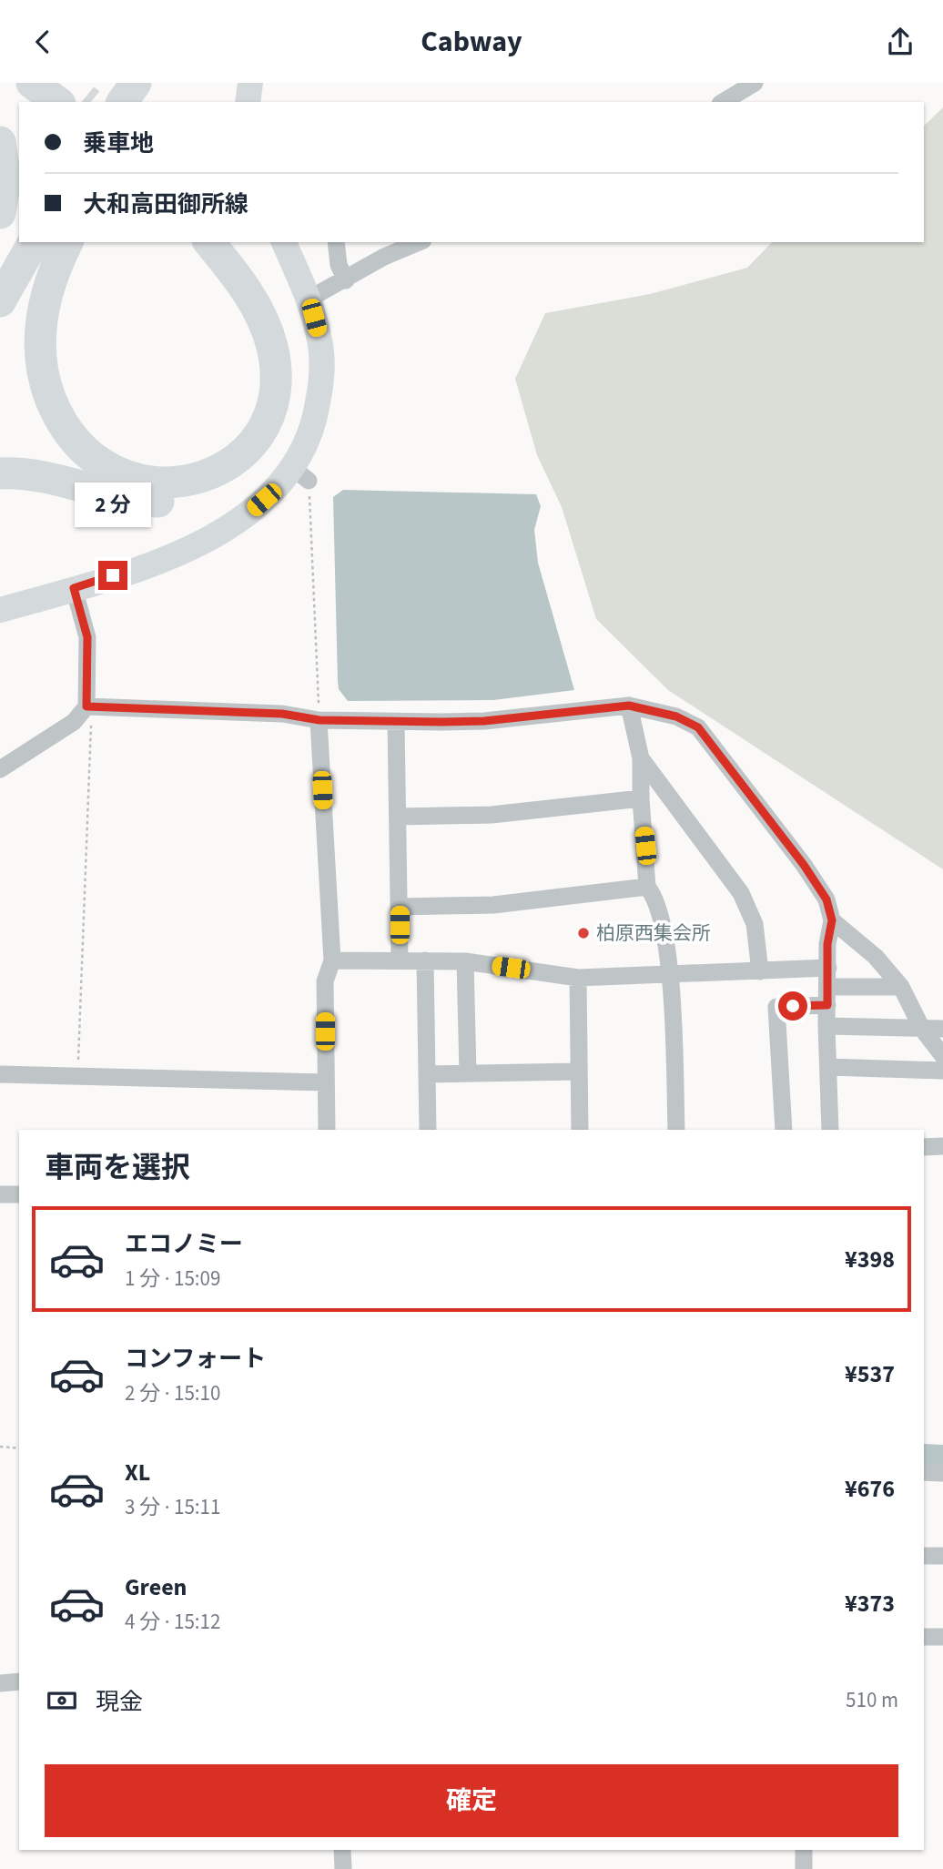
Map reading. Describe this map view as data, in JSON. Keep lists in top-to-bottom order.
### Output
{
  "places": ["柏原西集会所"],
  "page": {
    "header": "Cabway",
    "banner": ["乗車地", "大和高田御所線"],
    "bubble": "2 分",
    "heading": "車両を選択",
    "list": [
      {
        "name": "エコノミー",
        "note": "1 分 · 15:09",
        "value": "¥398"
      },
      {
        "name": "コンフォート",
        "note": "2 分 · 15:10",
        "value": "¥537"
      },
      {
        "name": "XL",
        "note": "3 分 · 15:11",
        "value": "¥676"
      },
      {
        "name": "Green",
        "note": "4 分 · 15:12",
        "value": "¥373"
      }
    ],
    "pay": ["現金", "510 m"],
    "buttons": "確定"
  }
}
